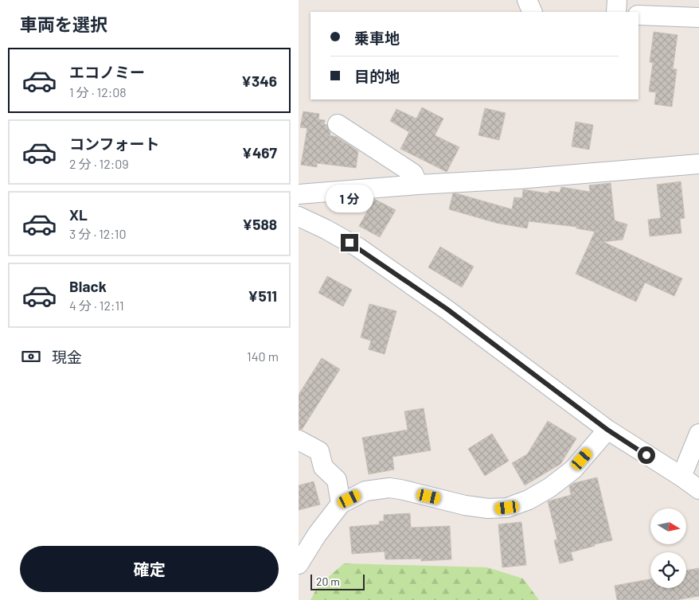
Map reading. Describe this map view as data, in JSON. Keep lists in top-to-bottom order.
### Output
{
  "scale_bar": "20 m",
  "north": "right",
  "page": {
    "heading": "車両を選択",
    "banner": ["乗車地", "目的地"],
    "list": [
      {
        "name": "エコノミー",
        "note": "1 分 · 12:08",
        "value": "¥346"
      },
      {
        "name": "コンフォート",
        "note": "2 分 · 12:09",
        "value": "¥467"
      },
      {
        "name": "XL",
        "note": "3 分 · 12:10",
        "value": "¥588"
      },
      {
        "name": "Black",
        "note": "4 分 · 12:11",
        "value": "¥511"
      }
    ],
    "bubble": "1 分",
    "pay": ["現金", "140 m"],
    "buttons": "確定",
    "scale": "20 m"
  }
}
